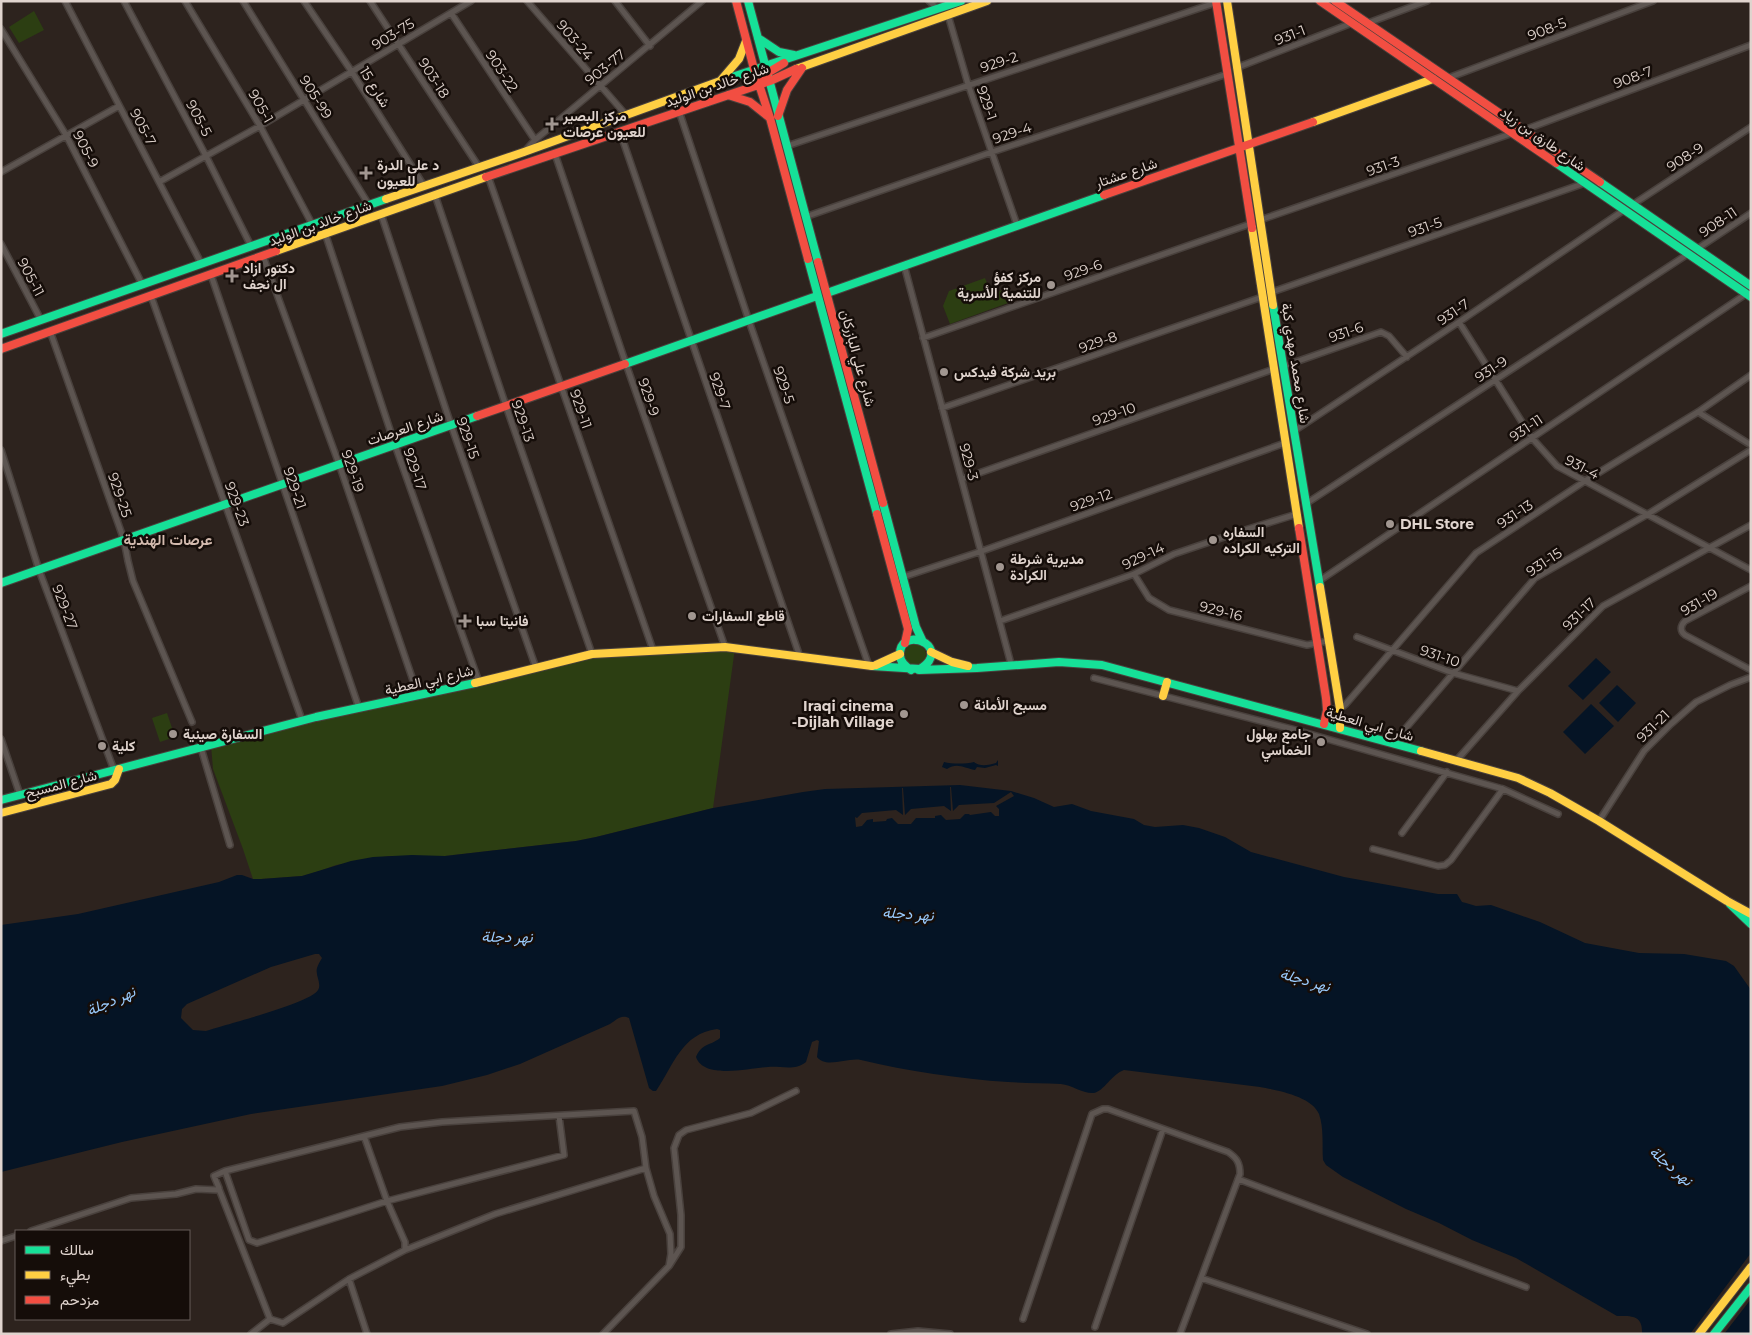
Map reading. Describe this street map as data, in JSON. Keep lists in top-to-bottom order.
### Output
{
  "streets": {
    "main road": [
      "شارع خالد بن الوليد",
      "شارع طارق بن زياد",
      "شارع عشتار",
      "شارع علي البازركان",
      "شارع محمد مهدي كبة",
      "شارع العرصات",
      "شارع ابي العطية",
      "شارع المسبح"
    ],
    "street": [
      "908-5",
      "903-75",
      "931-1",
      "903-24",
      "929-2",
      "903-77",
      "903-22",
      "908-7",
      "903-18",
      "شارع 15",
      "905-99",
      "929-1",
      "905-1",
      "905-5",
      "905-7",
      "929-4",
      "905-9",
      "908-9",
      "931-3",
      "908-11",
      "931-5",
      "929-6",
      "905-11",
      "931-7",
      "931-6",
      "929-8",
      "931-9",
      "929-5",
      "929-7",
      "929-9",
      "929-11",
      "929-10",
      "929-13",
      "931-11",
      "929-15",
      "929-3",
      "931-4",
      "929-17",
      "929-19",
      "929-21",
      "929-25",
      "929-12",
      "929-23",
      "931-13",
      "929-14",
      "931-15",
      "931-19",
      "929-27",
      "929-16",
      "931-17",
      "931-10",
      "931-21"
    ]
  },
  "crossings": [
    ["908-5", "شارع طارق بن زياد"],
    ["903-75", "903-22"],
    ["903-75", "903-18"],
    ["903-75", "شارع 15"],
    ["903-75", "905-99"],
    ["903-75", "905-1"],
    ["903-75", "905-5"],
    ["903-75", "905-7"],
    ["931-1", "شارع طارق بن زياد"],
    ["931-1", "شارع محمد مهدي كبة"],
    ["903-24", "903-77"],
    ["903-24", "شارع خالد بن الوليد"],
    ["929-2", "929-1"],
    ["929-2", "شارع علي البازركان"],
    ["929-2", "شارع محمد مهدي كبة"],
    ["903-77", "903-22"],
    ["903-77", "شارع خالد بن الوليد"],
    ["908-7", "شارع طارق بن زياد"],
    ["903-18", "شارع خالد بن الوليد"],
    ["شارع خالد بن الوليد", "شارع 15"],
    ["شارع خالد بن الوليد", "905-99"],
    ["شارع خالد بن الوليد", "929-1"],
    ["شارع خالد بن الوليد", "905-1"],
    ["شارع خالد بن الوليد", "905-5"],
    ["شارع خالد بن الوليد", "905-7"],
    ["شارع خالد بن الوليد", "905-9"],
    ["شارع خالد بن الوليد", "905-11"],
    ["شارع خالد بن الوليد", "شارع علي البازركان"],
    ["شارع خالد بن الوليد", "929-5"],
    ["شارع خالد بن الوليد", "929-7"],
    ["شارع خالد بن الوليد", "929-9"],
    ["شارع خالد بن الوليد", "929-11"],
    ["شارع خالد بن الوليد", "929-13"],
    ["شارع خالد بن الوليد", "929-15"],
    ["شارع خالد بن الوليد", "929-17"],
    ["شارع خالد بن الوليد", "929-19"],
    ["شارع خالد بن الوليد", "929-21"],
    ["شارع خالد بن الوليد", "929-25"],
    ["شارع خالد بن الوليد", "929-23"],
    ["929-1", "929-4"],
    ["929-1", "شارع عشتار"],
    ["929-4", "شارع علي البازركان"],
    ["929-4", "شارع محمد مهدي كبة"],
    ["شارع طارق بن زياد", "908-9"],
    ["شارع طارق بن زياد", "931-3"],
    ["شارع طارق بن زياد", "شارع عشتار"],
    ["شارع طارق بن زياد", "908-11"],
    ["شارع طارق بن زياد", "931-5"],
    ["شارع طارق بن زياد", "931-7"],
    ["شارع طارق بن زياد", "931-9"],
    ["شارع طارق بن زياد", "931-11"],
    ["931-3", "شارع محمد مهدي كبة"],
    ["شارع عشتار", "شارع علي البازركان"],
    ["شارع عشتار", "شارع محمد مهدي كبة"],
    ["شارع عشتار", "929-3"],
    ["931-5", "شارع محمد مهدي كبة"],
    ["929-6", "شارع محمد مهدي كبة"],
    ["929-6", "929-3"],
    ["931-7", "931-6"],
    ["931-7", "شارع محمد مهدي كبة"],
    ["931-7", "931-4"],
    ["931-6", "شارع محمد مهدي كبة"],
    ["929-8", "شارع محمد مهدي كبة"],
    ["929-8", "929-3"],
    ["شارع علي البازركان", "شارع العرصات"],
    ["شارع علي البازركان", "929-12"],
    ["شارع علي البازركان", "شارع ابي العطية"],
    ["شارع محمد مهدي كبة", "931-9"],
    ["شارع محمد مهدي كبة", "929-10"],
    ["شارع محمد مهدي كبة", "931-11"],
    ["شارع محمد مهدي كبة", "929-12"],
    ["شارع محمد مهدي كبة", "931-13"],
    ["شارع محمد مهدي كبة", "929-14"],
    ["شارع محمد مهدي كبة", "929-16"],
    ["شارع محمد مهدي كبة", "شارع ابي العطية"],
    ["931-9", "931-4"],
    ["929-5", "شارع العرصات"],
    ["929-5", "شارع ابي العطية"],
    ["929-7", "شارع العرصات"],
    ["929-7", "شارع ابي العطية"],
    ["929-9", "شارع العرصات"],
    ["929-9", "شارع ابي العطية"],
    ["929-11", "شارع العرصات"],
    ["929-11", "شارع ابي العطية"],
    ["929-10", "929-3"],
    ["929-13", "شارع العرصات"],
    ["929-13", "شارع ابي العطية"],
    ["شارع العرصات", "929-15"],
    ["شارع العرصات", "929-17"],
    ["شارع العرصات", "929-19"],
    ["شارع العرصات", "929-21"],
    ["شارع العرصات", "929-25"],
    ["شارع العرصات", "929-23"],
    ["شارع العرصات", "929-27"],
    ["931-11", "931-4"],
    ["929-15", "شارع ابي العطية"],
    ["929-3", "929-12"],
    ["929-3", "929-14"],
    ["929-3", "شارع ابي العطية"],
    ["931-4", "931-13"],
    ["931-4", "931-15"],
    ["931-4", "931-17"],
    ["929-17", "شارع ابي العطية"],
    ["929-19", "شارع ابي العطية"],
    ["929-21", "شارع ابي العطية"],
    ["929-23", "شارع ابي العطية"],
    ["931-13", "931-10"],
    ["929-14", "929-16"],
    ["931-15", "931-10"],
    ["931-15", "شارع ابي العطية"],
    ["929-27", "شارع ابي العطية"],
    ["929-27", "شارع المسبح"],
    ["931-17", "931-10"],
    ["931-17", "شارع ابي العطية"],
    ["شارع ابي العطية", "931-21"],
    ["شارع ابي العطية", "شارع المسبح"]
  ],
  "districts": ["عرصات الهندية"],
  "water": ["نهر دجلة"],
  "places": {
    "health": [
      "مركز البصير للعيون عرصات",
      "د علي الدرة للعيون",
      "دكتور ازاد ال نجف",
      "فانيتا سبا"
    ],
    "other": [
      "مركز كفؤ للتنمية الأسرية",
      "بريد شركة فيدكس",
      "DHL Store",
      "السفاره التركيه الكراده",
      "مديرية شرطة الكرادة",
      "قاطع السفارات",
      "مسبح الأمانة",
      "Iraqi cinema -Dijlah Village",
      "السفارة صينية",
      "جامع بهلول الخماسي",
      "كلية"
    ]
  },
  "legend": ["سالك", "بطيء", "مزدحم"]
}
